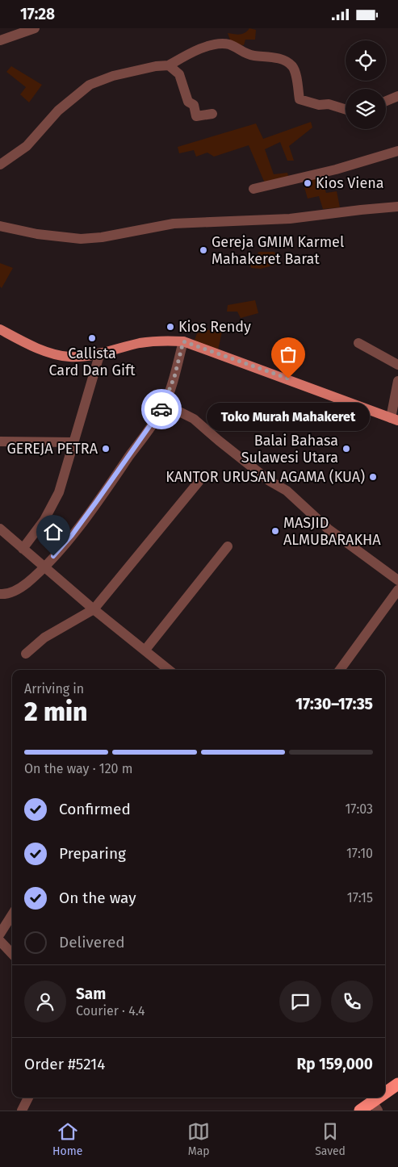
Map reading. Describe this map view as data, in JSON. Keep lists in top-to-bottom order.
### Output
{
  "places": [
    "Kios Viena",
    "Gereja GMIM Karmel Mahakeret Barat",
    "Kios Rendy",
    "Callista Card Dan Gift",
    "Toko Murah Mahakeret",
    "GEREJA PETRA",
    "Balai Bahasa Sulawesi Utara",
    "KANTOR URUSAN AGAMA (KUA)",
    "MASJID ALMUBARAKHA"
  ],
  "page": {
    "status": "17:28",
    "bubble": "Toko Murah Mahakeret",
    "heading": ["2 min", "Arriving in", "17:30–17:35"],
    "panel": [
      "Sam",
      "Courier · 4.4",
      "Order #5214",
      "Rp 159,000"
    ],
    "bar": "On the way · 120 m",
    "list": [
      ["Confirmed", "17:03"],
      ["Preparing", "17:10"],
      ["On the way", "17:15"],
      "Delivered"
    ],
    "tabs": ["Home", "Map", "Saved"]
  }
}
